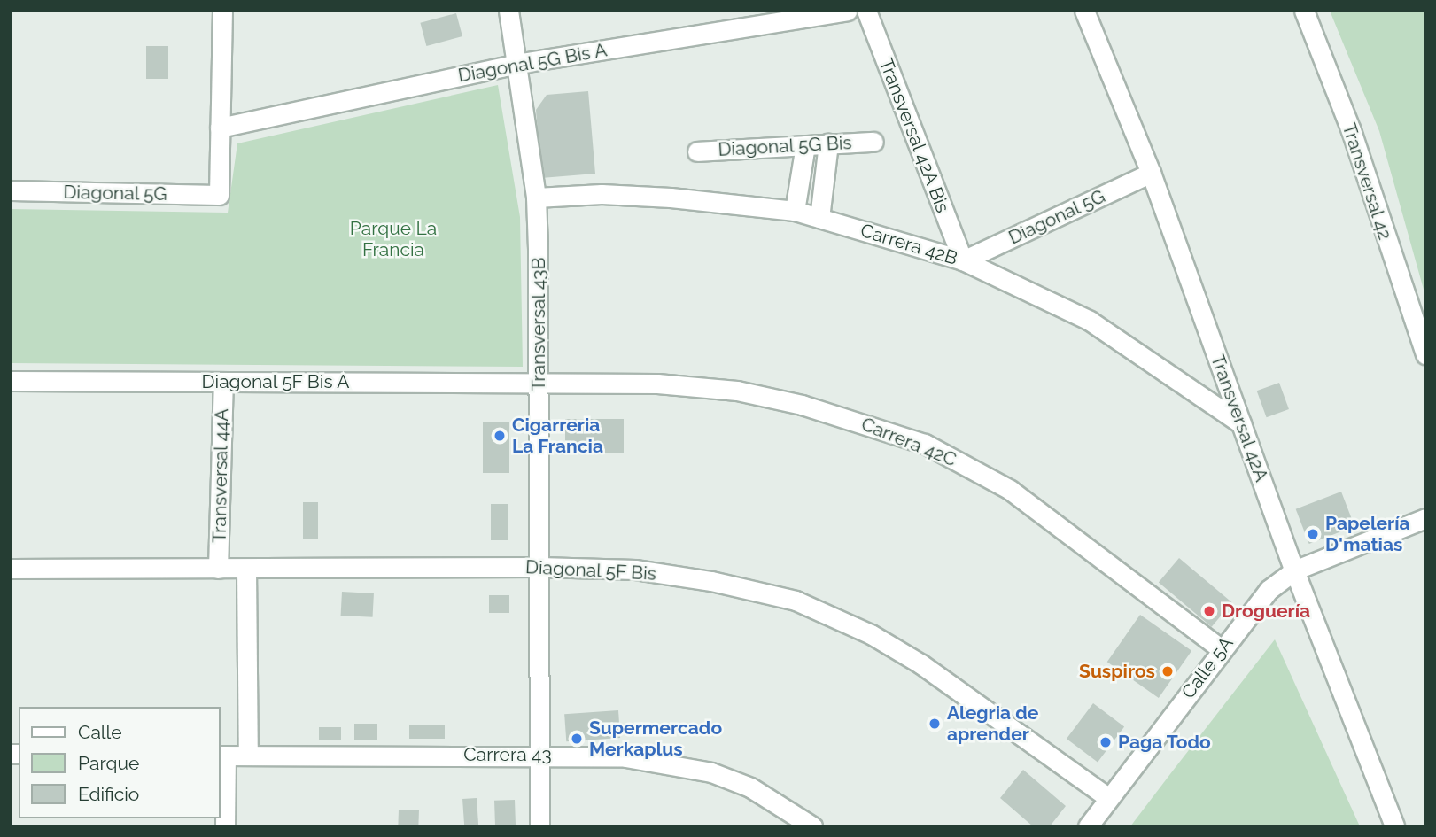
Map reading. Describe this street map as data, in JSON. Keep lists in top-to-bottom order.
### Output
{
  "streets": {
    "street": [
      "Diagonal 5G Bis A",
      "Transversal 42A Bis",
      "Diagonal 5G Bis",
      "Transversal 42",
      "Diagonal 5G",
      "Carrera 42B",
      "Transversal 43B",
      "Diagonal 5F Bis A",
      "Transversal 42A",
      "Carrera 42C",
      "Transversal 44A",
      "Diagonal 5F Bis",
      "Calle 5A",
      "Carrera 43"
    ]
  },
  "crossings": [
    ["Diagonal 5G Bis A", "Diagonal 5G"],
    ["Diagonal 5G Bis A", "Transversal 43B"],
    ["Transversal 42A Bis", "Diagonal 5G"],
    ["Transversal 42A Bis", "Carrera 42B"],
    ["Diagonal 5G", "Carrera 42B"],
    ["Diagonal 5G", "Transversal 42A"],
    ["Carrera 42B", "Transversal 43B"],
    ["Carrera 42B", "Transversal 42A"],
    ["Transversal 43B", "Diagonal 5F Bis A"],
    ["Transversal 43B", "Carrera 42C"],
    ["Transversal 43B", "Diagonal 5F Bis"],
    ["Transversal 43B", "Carrera 43"],
    ["Diagonal 5F Bis A", "Carrera 42C"],
    ["Diagonal 5F Bis A", "Transversal 44A"],
    ["Transversal 42A", "Calle 5A"],
    ["Carrera 42C", "Calle 5A"],
    ["Transversal 44A", "Diagonal 5F Bis"],
    ["Diagonal 5F Bis", "Calle 5A"]
  ],
  "parks": ["Parque La Francia"],
  "places": [
    "Cigarreria La Francia",
    "Papelería D'matias",
    "Droguería",
    "Suspiros",
    "Alegria de aprender",
    "Supermercado Merkaplus",
    "Paga Todo"
  ],
  "legend": ["Calle", "Parque", "Edificio"]
}
